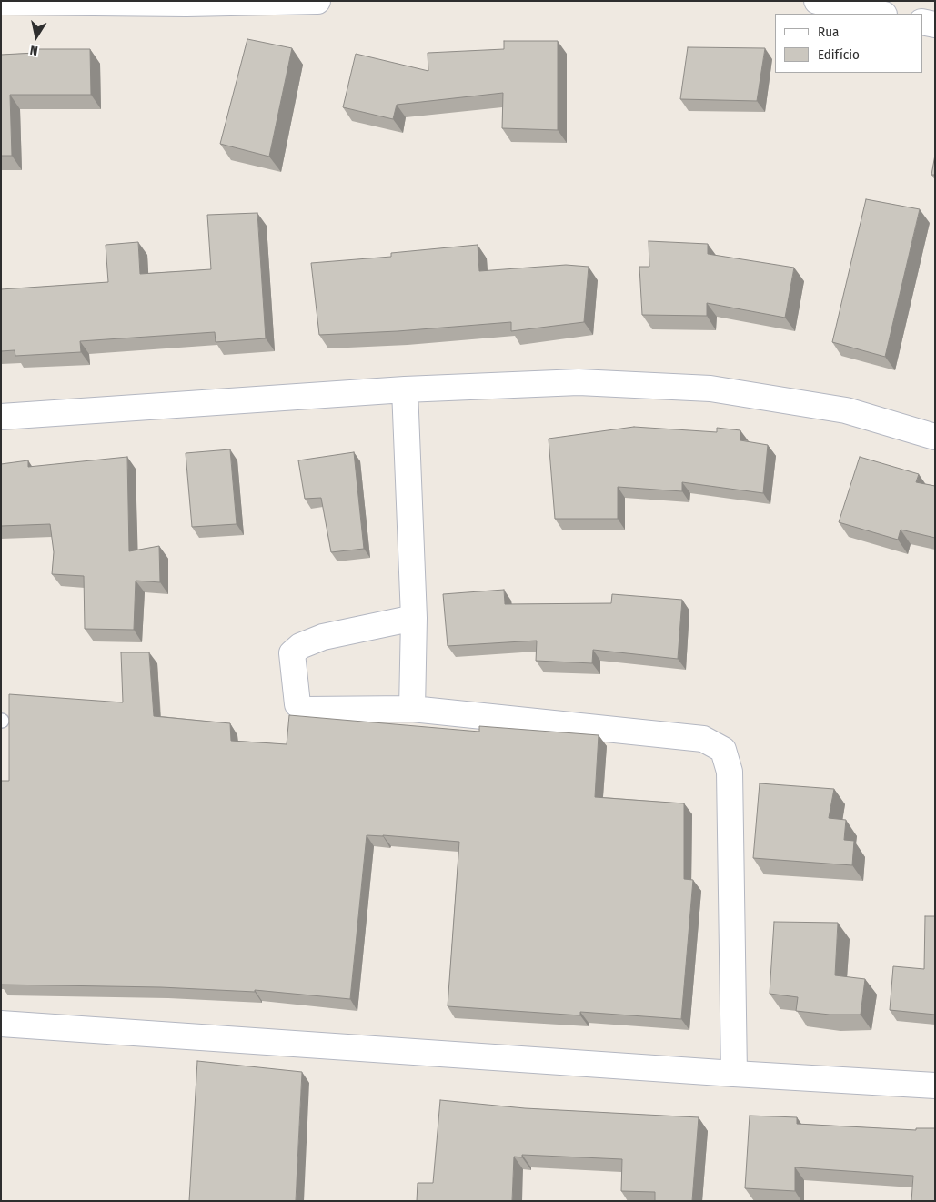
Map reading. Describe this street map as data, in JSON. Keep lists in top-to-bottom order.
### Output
{
  "legend": ["Rua", "Edifício"],
  "north": "bottom"
}
